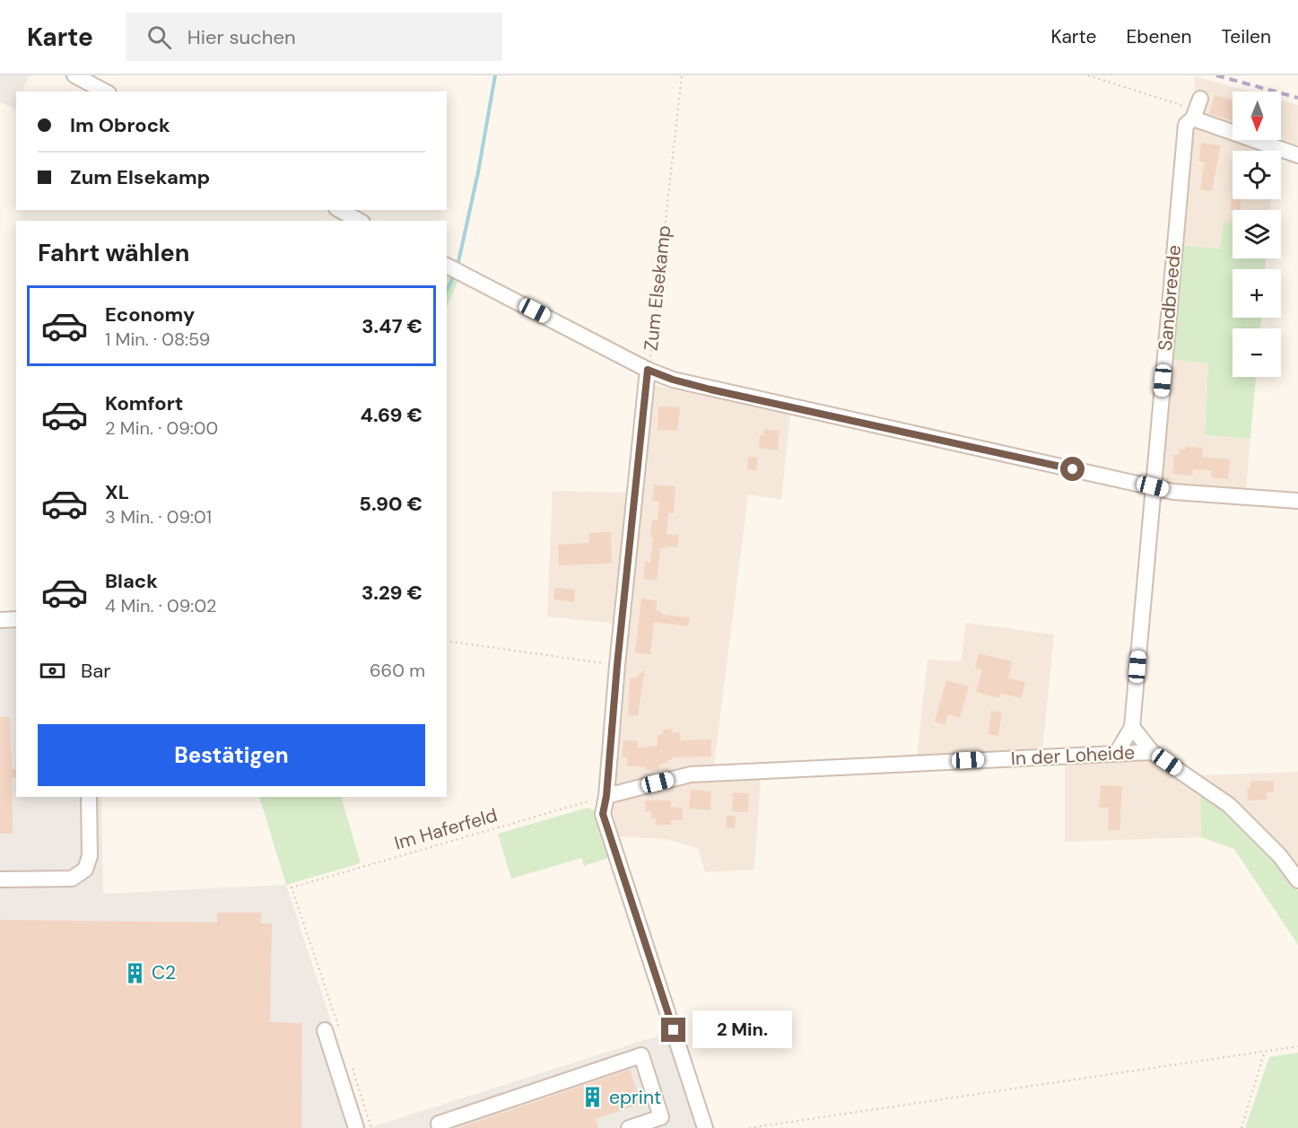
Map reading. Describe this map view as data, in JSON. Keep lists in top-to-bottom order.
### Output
{
  "streets": {
    "street": ["Zum Elsekamp", "Sandbreede", "In der Loheide"],
    "path": ["Im Haferfeld"]
  },
  "crossings": [
    ["Zum Elsekamp", "In der Loheide"],
    ["Zum Elsekamp", "Im Haferfeld"],
    ["Sandbreede", "In der Loheide"],
    ["In der Loheide", "Im Haferfeld"]
  ],
  "places": {
    "building": ["C2", "eprint"]
  },
  "north": "bottom",
  "page": {
    "header": "Karte",
    "search": "Hier suchen",
    "nav": ["Karte", "Ebenen", "Teilen"],
    "map_buttons": ["+", "−"],
    "banner": ["Im Obrock", "Zum Elsekamp"],
    "heading": "Fahrt wählen",
    "list": [
      {
        "name": "Economy",
        "note": "1 Min. · 08:59",
        "value": "3.47 €"
      },
      {
        "name": "Komfort",
        "note": "2 Min. · 09:00",
        "value": "4.69 €"
      },
      {
        "name": "XL",
        "note": "3 Min. · 09:01",
        "value": "5.90 €"
      },
      {
        "name": "Black",
        "note": "4 Min. · 09:02",
        "value": "3.29 €"
      }
    ],
    "pay": ["Bar", "660 m"],
    "buttons": "Bestätigen",
    "bubble": "2 Min."
  }
}
